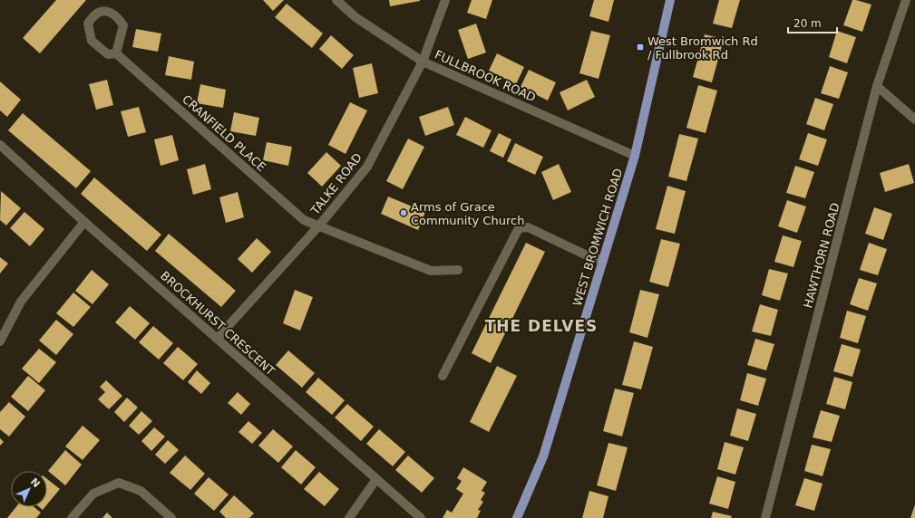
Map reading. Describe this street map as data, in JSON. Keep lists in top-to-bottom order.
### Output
{
  "streets": {
    "main road": ["WEST BROMWICH ROAD"],
    "street": [
      "FULLBROOK ROAD",
      "CRANFIELD PLACE",
      "TALKE ROAD",
      "HAWTHORN ROAD",
      "BROCKHURST CRESCENT"
    ]
  },
  "crossings": [
    ["FULLBROOK ROAD", "TALKE ROAD"],
    ["FULLBROOK ROAD", "WEST BROMWICH ROAD"],
    ["CRANFIELD PLACE", "TALKE ROAD"],
    ["TALKE ROAD", "BROCKHURST CRESCENT"]
  ],
  "districts": ["THE DELVES"],
  "places": {
    "transit": ["West Bromwich Rd / Fullbrook Rd"],
    "other": ["Arms of Grace Community Church"]
  },
  "scale_bar": "20 m",
  "north": "top right"
}
